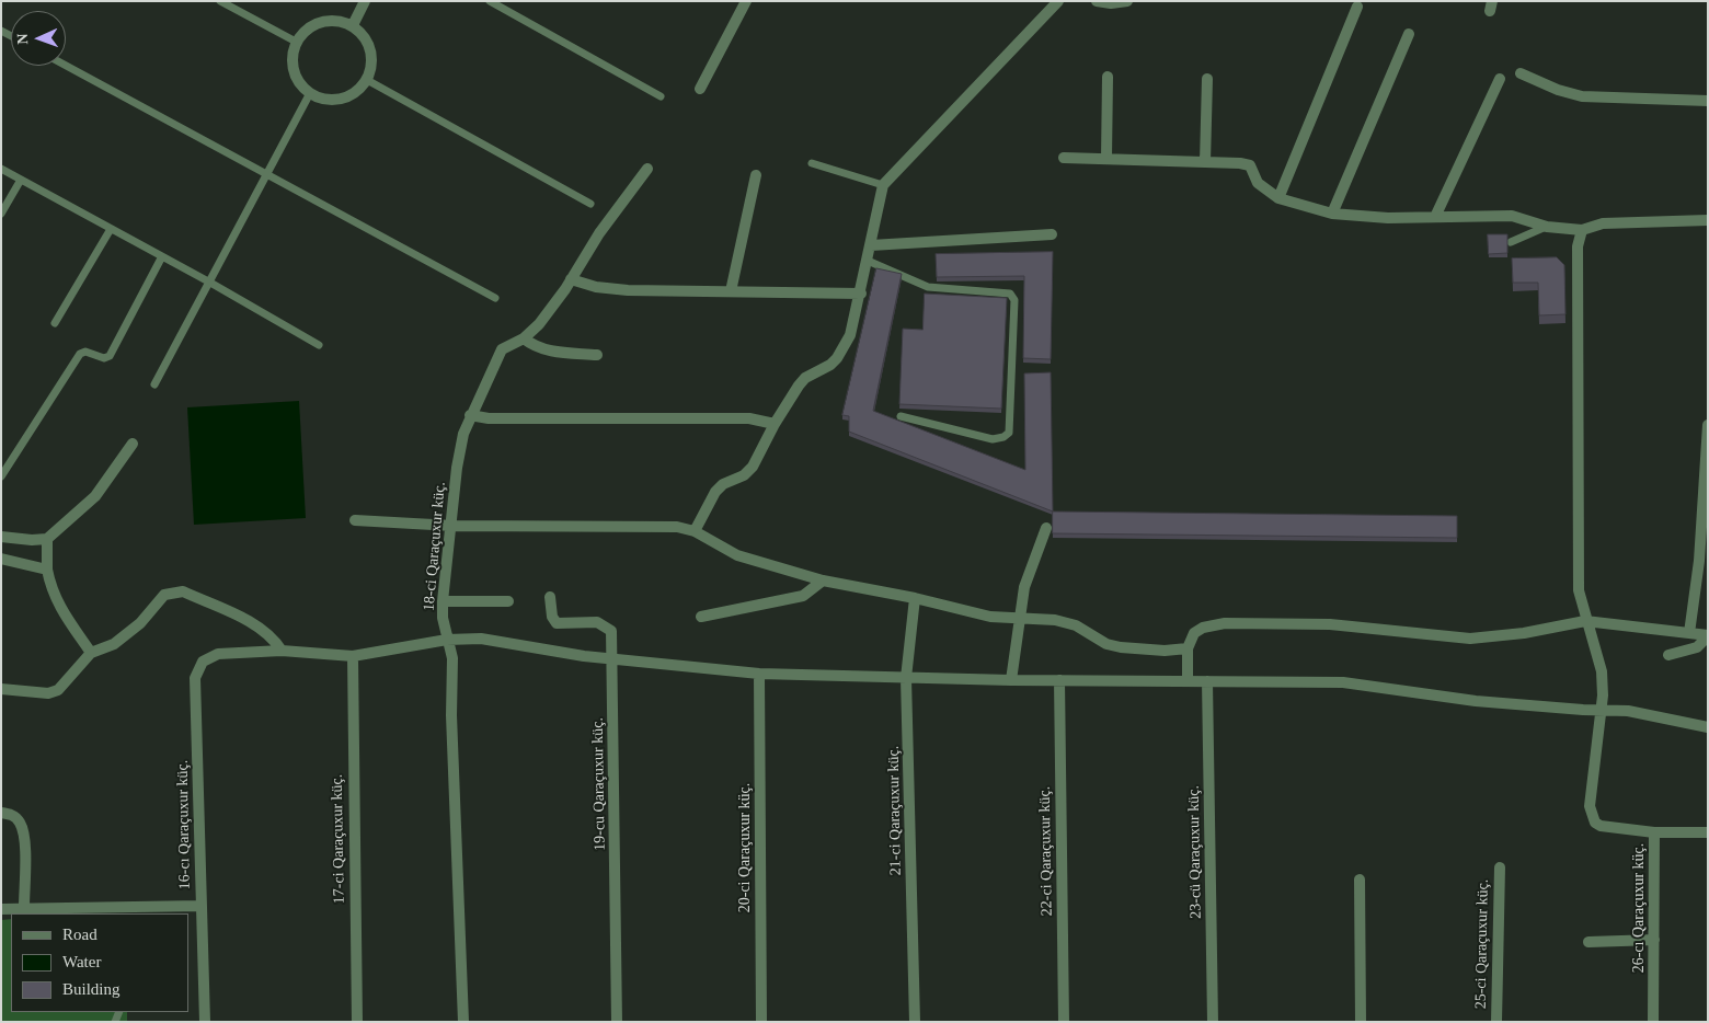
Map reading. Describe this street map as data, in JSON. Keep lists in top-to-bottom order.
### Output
{
  "streets": {
    "street": [
      "18-ci Qaraçuxur küç.",
      "19-cu Qaraçuxur küç.",
      "21-ci Qaraçuxur küç.",
      "16-cı Qaraçuxur küç.",
      "17-ci Qaraçuxur küç.",
      "20-ci Qaraçuxur küç.",
      "22-ci Qaraçuxur küç.",
      "23-cü Qaraçuxur küç.",
      "26-cı Qaraçuxur küç.",
      "25-ci Qaraçuxur küç."
    ]
  },
  "legend": ["Road", "Water", "Building"],
  "north": "left"
}
